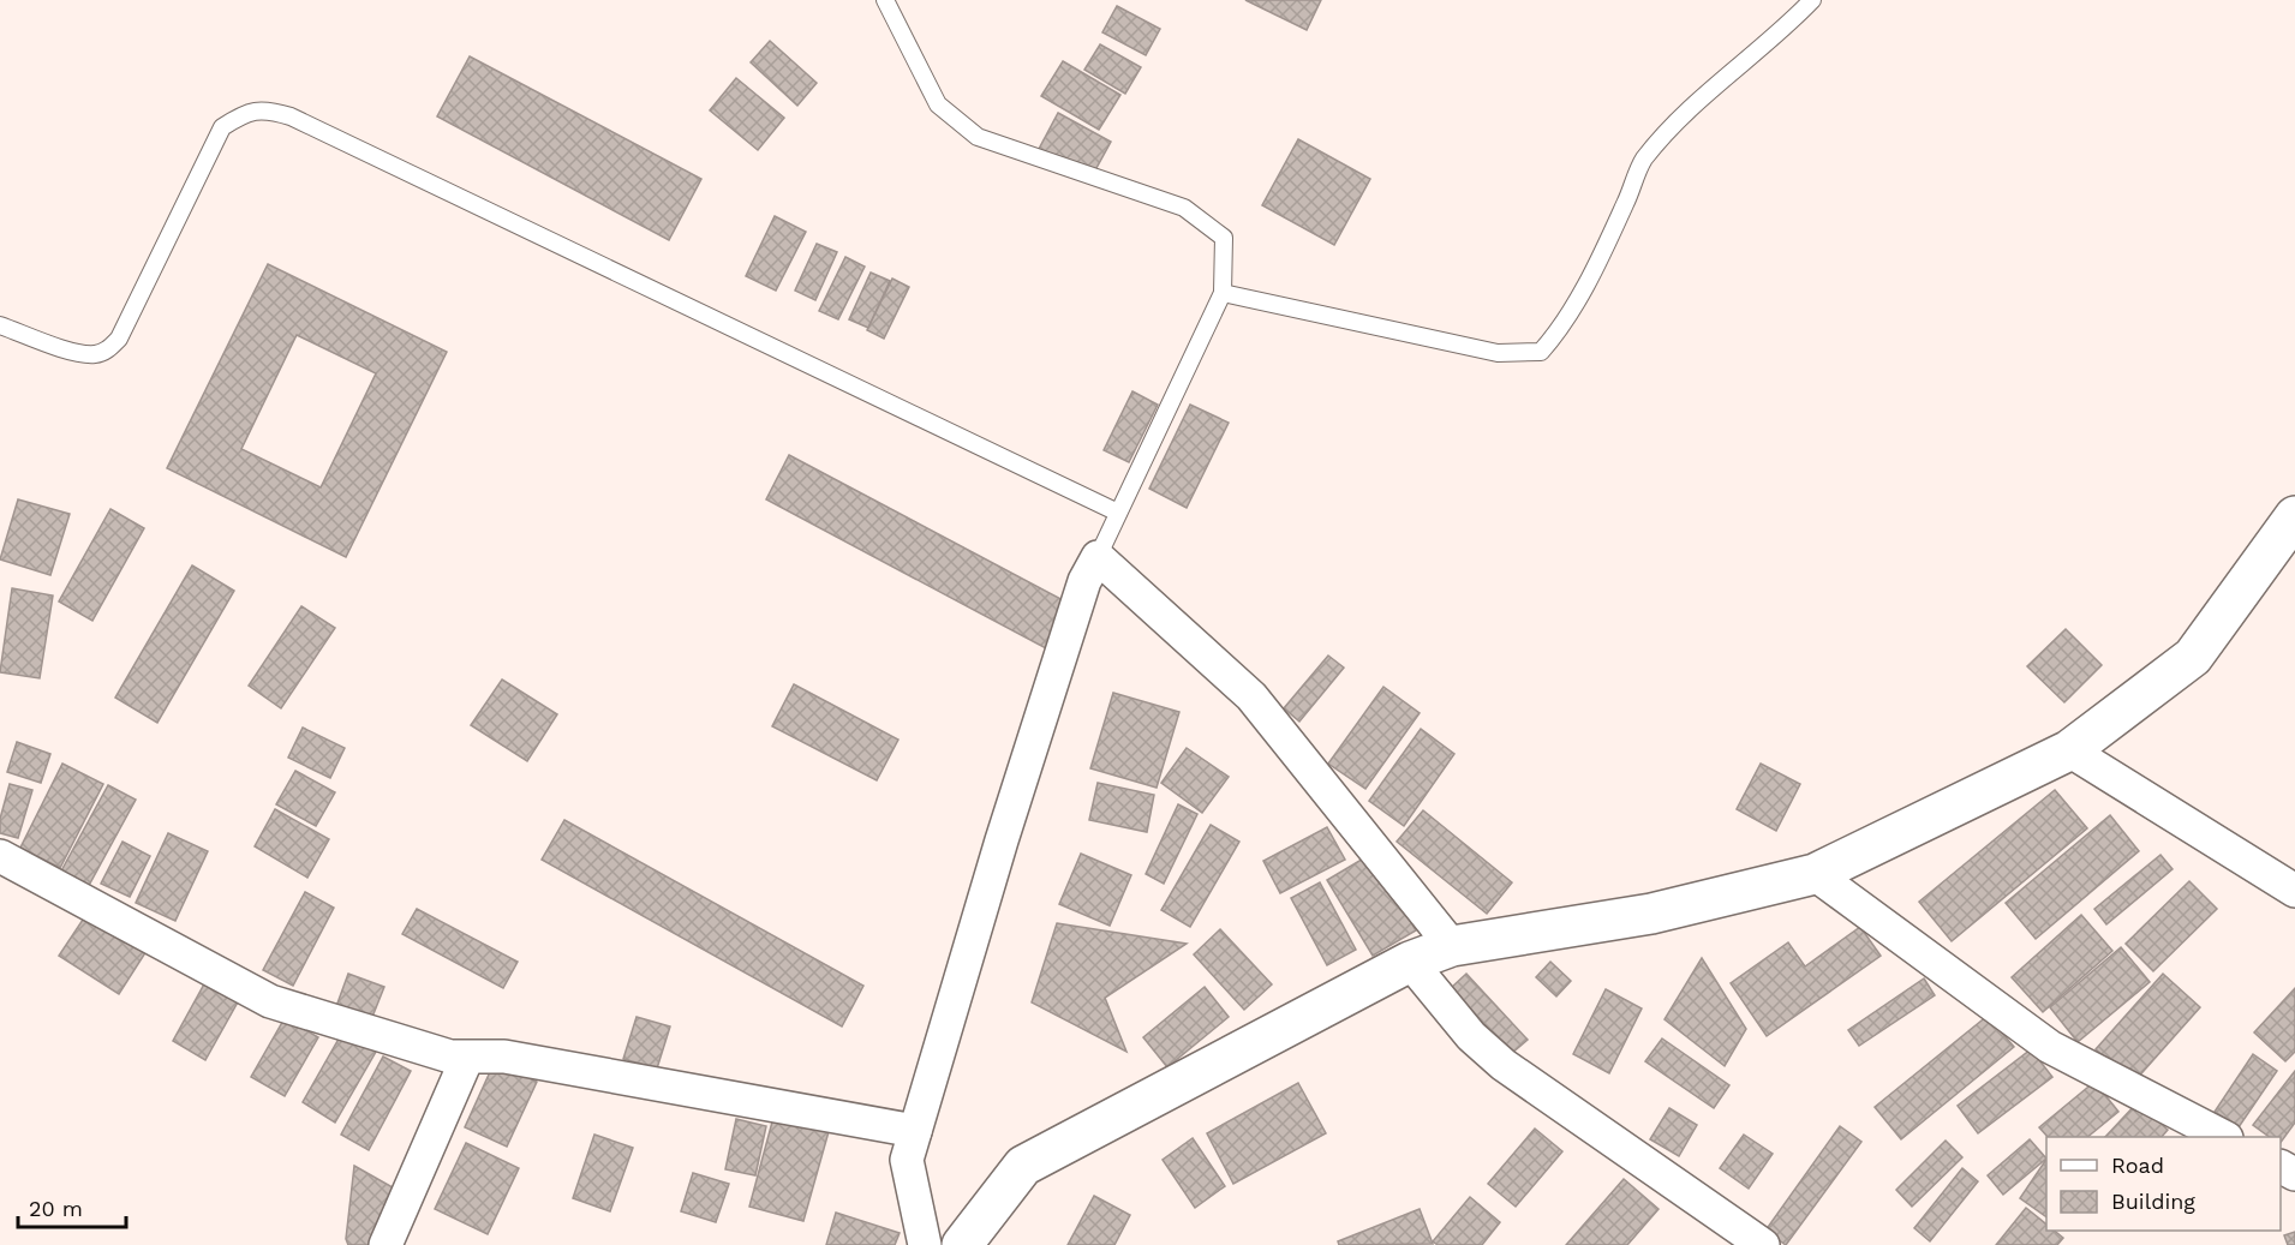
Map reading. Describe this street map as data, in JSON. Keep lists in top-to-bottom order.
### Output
{
  "legend": ["Road", "Building"],
  "scale_bar": "20 m"
}
